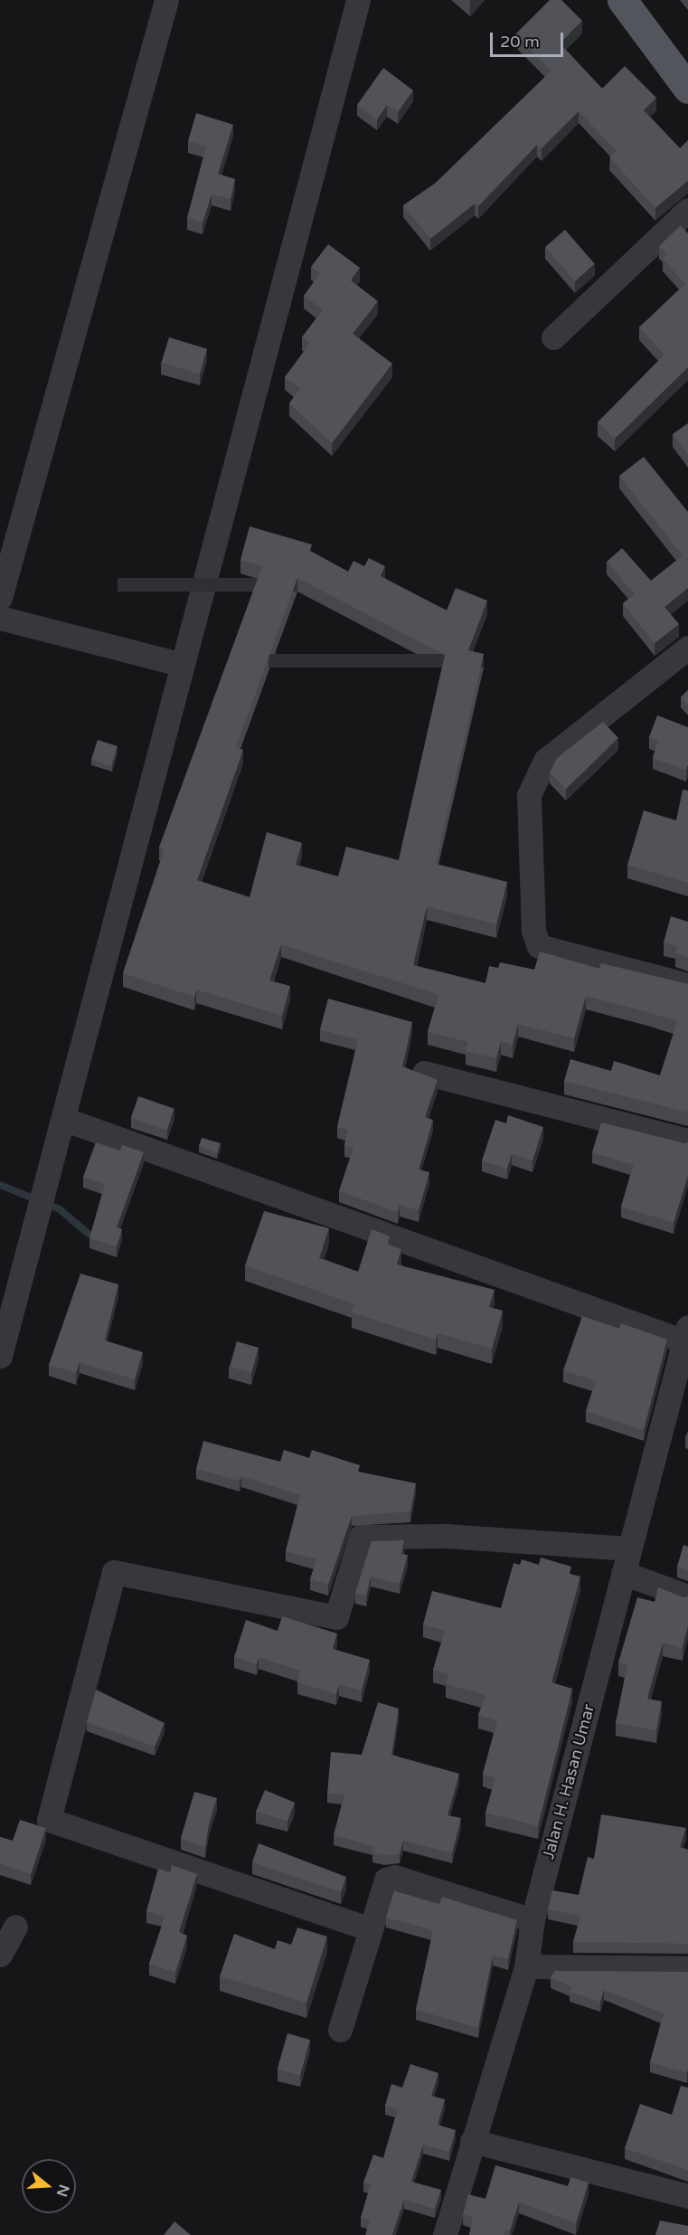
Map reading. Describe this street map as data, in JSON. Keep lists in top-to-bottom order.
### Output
{
  "streets": {
    "street": ["Jalan H. Hasan Umar"]
  },
  "scale_bar": "20 m",
  "north": "right"
}
